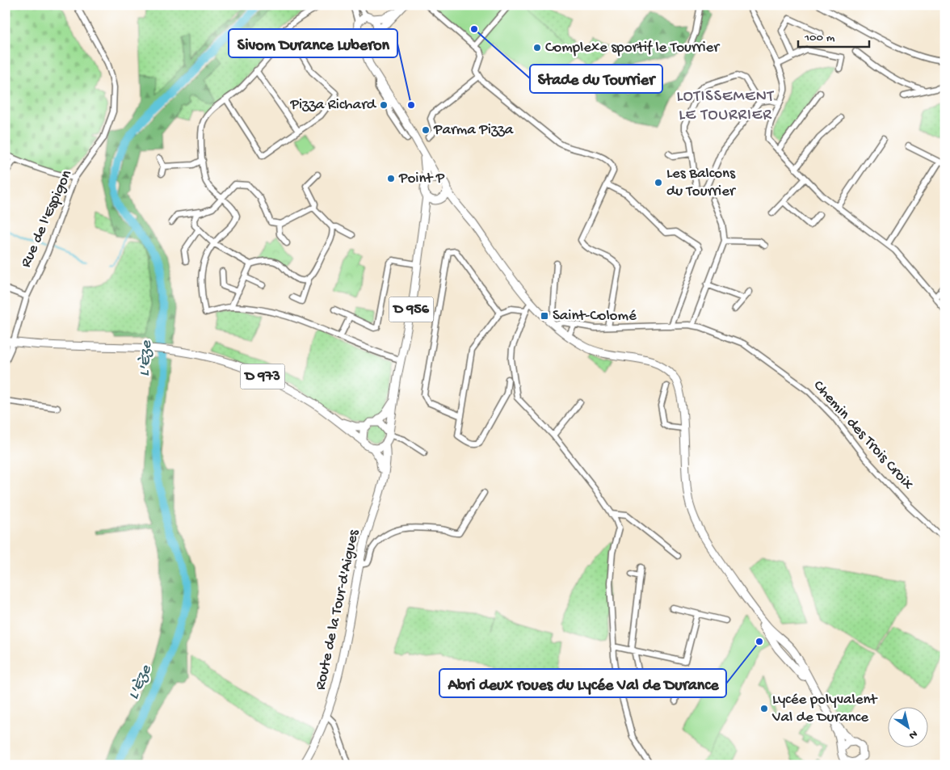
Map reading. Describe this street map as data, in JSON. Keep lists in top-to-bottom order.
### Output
{
  "streets": {
    "main road": ["D 956", "D 973", "Route de la Tour-d'Aigues"],
    "street": ["Rue de l'Espigon", "Chemin des Trois Croix"]
  },
  "crossings": [
    ["D 956", "D 973"],
    ["D 956", "Route de la Tour-d'Aigues"],
    ["D 973", "Route de la Tour-d'Aigues"]
  ],
  "districts": ["LOTISSEMENT LE TOURRIER"],
  "water": ["L'Èze"],
  "places": {
    "other": [
      "Stade du Tourrier",
      "Complexe sportif le Tourrier",
      "Pizza Richard",
      "Sivom Durance Luberon",
      "Parma Pizza",
      "Point P",
      "Les Balcons du Tourrier",
      "Abri deux roues du Lycée Val de Durance",
      "Lycée polyvalent Val de Durance"
    ],
    "transit": ["Saint-Colomé"]
  },
  "scale_bar": "100 m",
  "north": "bottom right"
}
